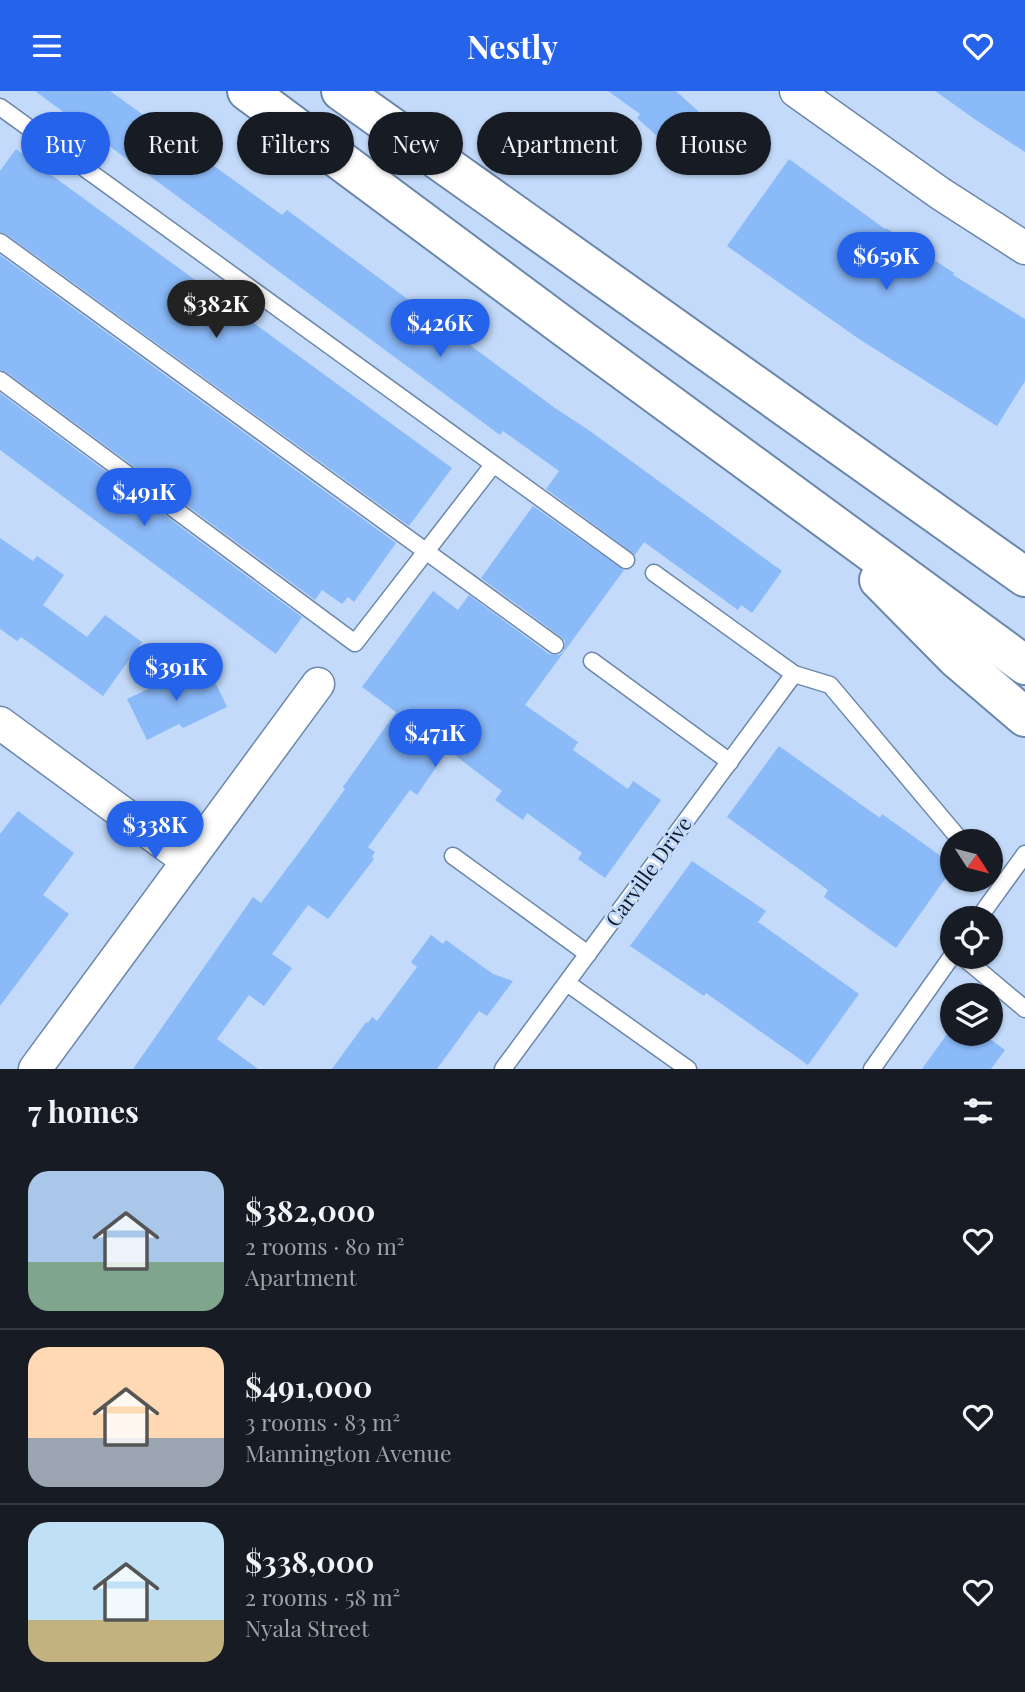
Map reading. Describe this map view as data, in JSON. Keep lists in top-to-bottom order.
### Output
{
  "streets": {
    "lane": ["Carville Drive"]
  },
  "north": "bottom right",
  "page": {
    "header": "Nestly",
    "chip": [
      "Buy",
      "Rent",
      "Filters",
      "New",
      "Apartment",
      "House"
    ],
    "price": [
      "$659K",
      "$382K",
      "$426K",
      "$491K",
      "$391K",
      "$471K",
      "$338K"
    ],
    "heading": "7 homes",
    "list": [
      {
        "name": "$382,000",
        "note": "2 rooms · 80 m² · Apartment"
      },
      {
        "name": "$491,000",
        "note": "3 rooms · 83 m² · Mannington Avenue"
      },
      {
        "name": "$338,000",
        "note": "2 rooms · 58 m² · Nyala Street"
      }
    ]
  }
}
